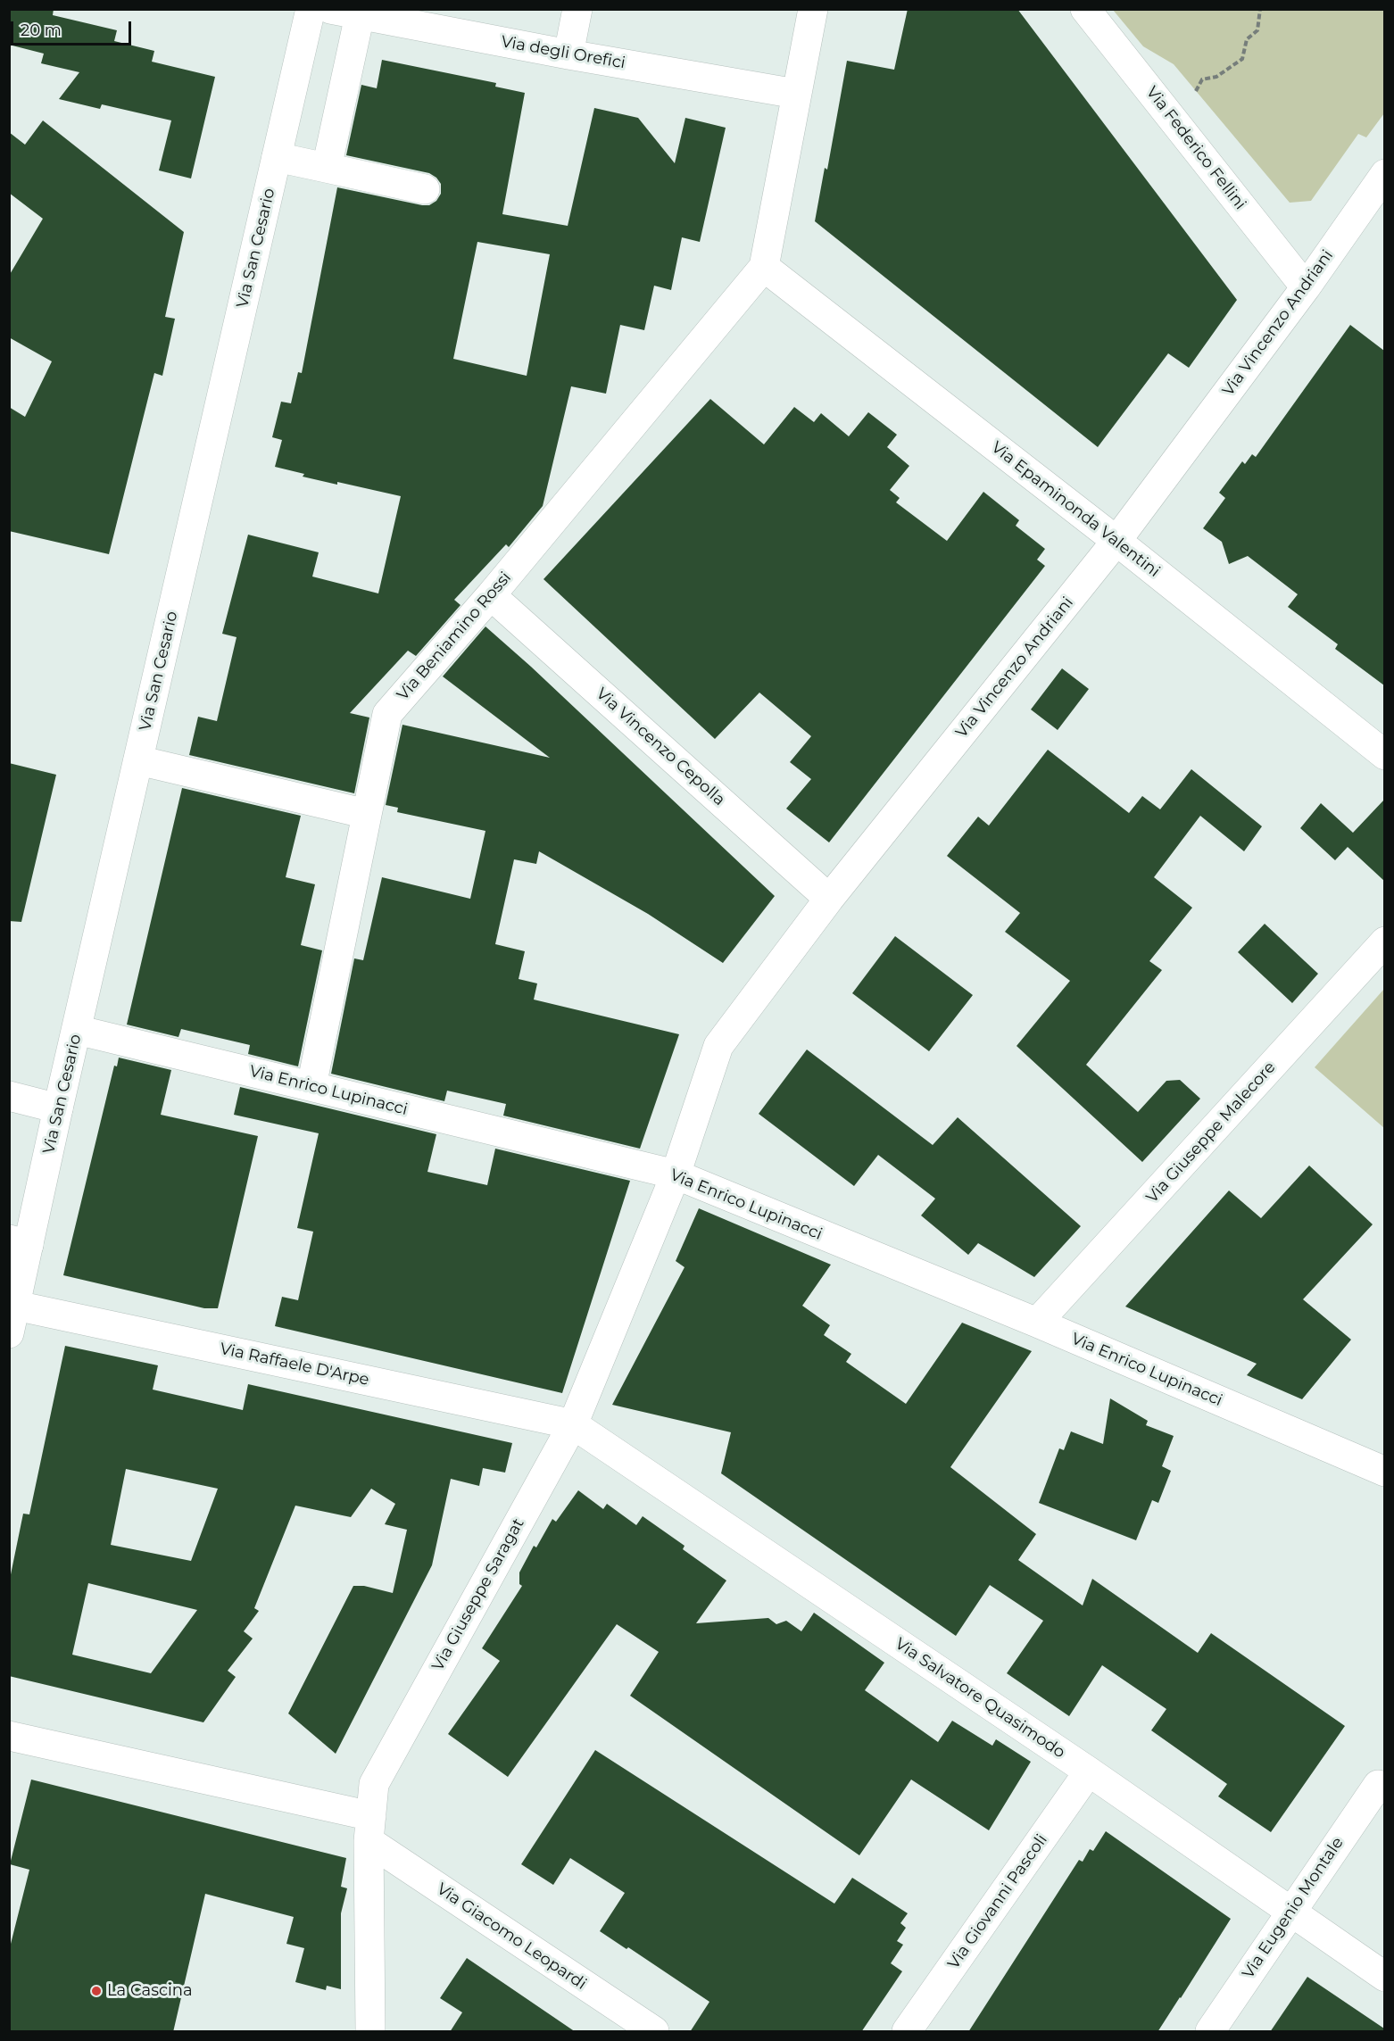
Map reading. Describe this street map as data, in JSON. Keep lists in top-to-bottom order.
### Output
{
  "streets": {
    "street": [
      "Via degli Orefici",
      "Via Federico Fellini",
      "Via San Cesario",
      "Via Vincenzo Andriani",
      "Via Epaminonda Valentini",
      "Via Beniamino Rossi",
      "Via Vincenzo Cepolla",
      "Via Enrico Lupinacci",
      "Via Giuseppe Malecore",
      "Via Raffaele D'Arpe",
      "Via Giuseppe Saragat",
      "Via Salvatore Quasimodo",
      "Via Giovanni Pascoli",
      "Via Eugenio Montale",
      "Via Giacomo Leopardi"
    ]
  },
  "crossings": [
    ["Via Federico Fellini", "Via Vincenzo Andriani"],
    ["Via San Cesario", "Via Enrico Lupinacci"],
    ["Via San Cesario", "Via Raffaele D'Arpe"],
    ["Via Vincenzo Andriani", "Via Epaminonda Valentini"],
    ["Via Vincenzo Andriani", "Via Vincenzo Cepolla"],
    ["Via Vincenzo Andriani", "Via Enrico Lupinacci"],
    ["Via Vincenzo Andriani", "Via Giuseppe Saragat"],
    ["Via Epaminonda Valentini", "Via Beniamino Rossi"],
    ["Via Beniamino Rossi", "Via Vincenzo Cepolla"],
    ["Via Beniamino Rossi", "Via Enrico Lupinacci"],
    ["Via Enrico Lupinacci", "Via Giuseppe Malecore"],
    ["Via Enrico Lupinacci", "Via Giuseppe Saragat"],
    ["Via Raffaele D'Arpe", "Via Giuseppe Saragat"],
    ["Via Raffaele D'Arpe", "Via Salvatore Quasimodo"],
    ["Via Giuseppe Saragat", "Via Salvatore Quasimodo"],
    ["Via Giuseppe Saragat", "Via Giacomo Leopardi"],
    ["Via Salvatore Quasimodo", "Via Giovanni Pascoli"],
    ["Via Salvatore Quasimodo", "Via Eugenio Montale"]
  ],
  "places": ["La Cascina"],
  "scale_bar": "20 m"
}
